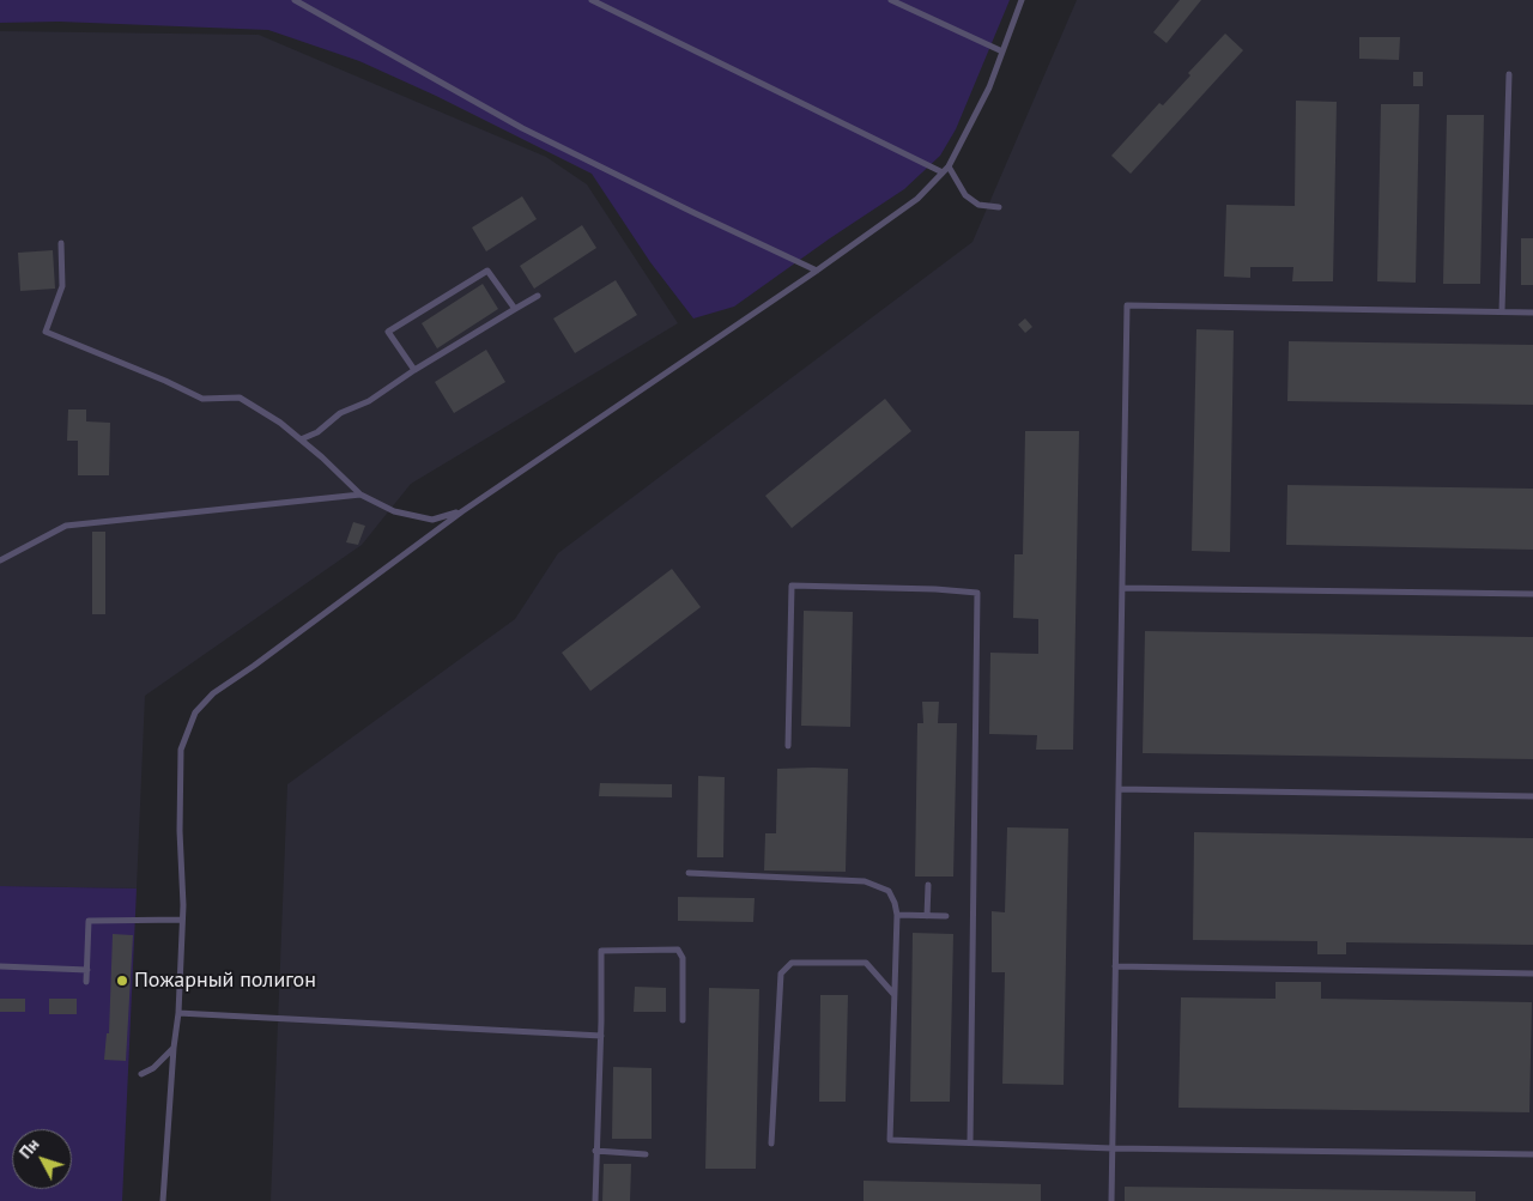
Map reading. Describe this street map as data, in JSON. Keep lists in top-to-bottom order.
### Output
{
  "places": ["Пожарный полигон"],
  "north": "top left"
}
